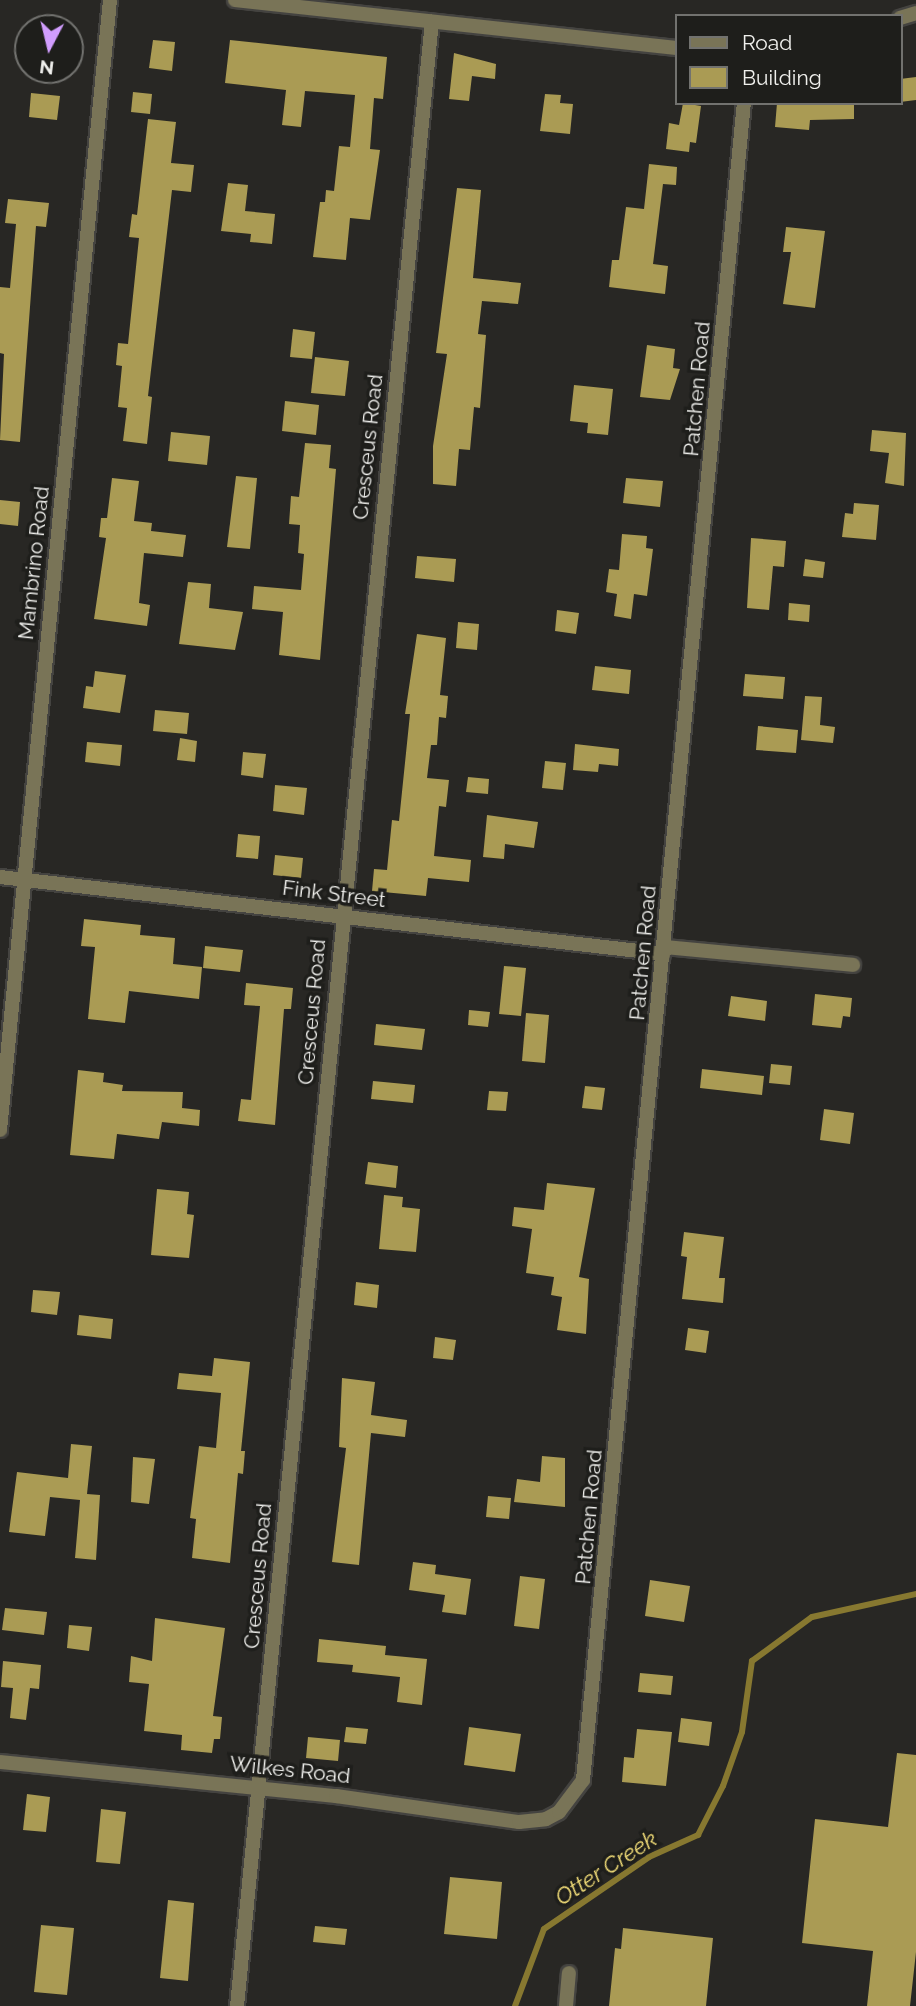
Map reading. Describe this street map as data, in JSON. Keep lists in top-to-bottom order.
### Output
{
  "streets": {
    "street": [
      "Patchen Road",
      "Cresceus Road",
      "Mambrino Road",
      "Fink Street",
      "Wilkes Road"
    ]
  },
  "crossings": [
    ["Patchen Road", "Fink Street"],
    ["Patchen Road", "Wilkes Road"],
    ["Cresceus Road", "Fink Street"],
    ["Cresceus Road", "Wilkes Road"],
    ["Mambrino Road", "Fink Street"]
  ],
  "water": ["Otter Creek"],
  "legend": ["Road", "Building"],
  "north": "bottom"
}
